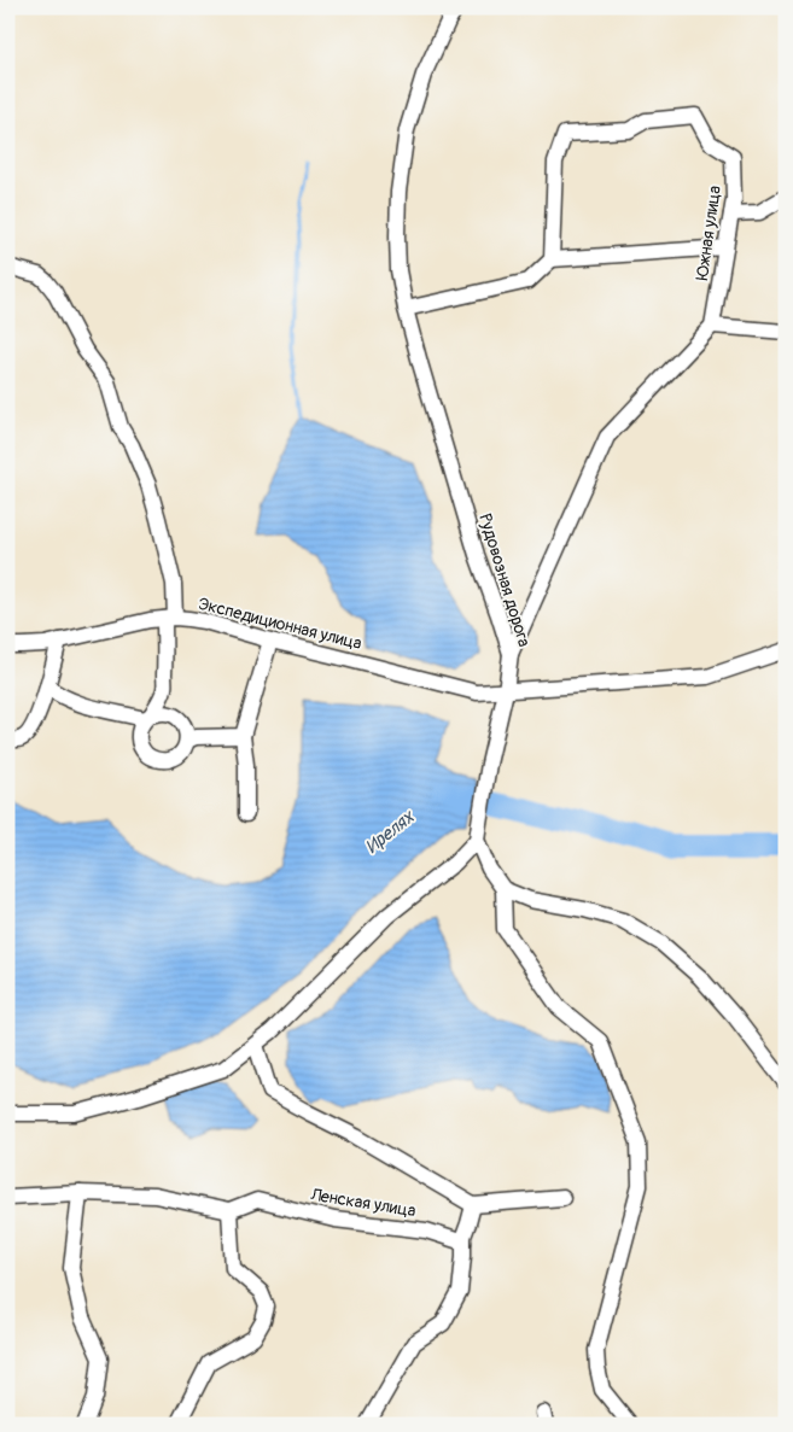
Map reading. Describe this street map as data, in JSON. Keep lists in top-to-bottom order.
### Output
{
  "streets": {
    "street": [
      "Южная улица",
      "Рудовозная дорога",
      "Экспедиционная улица",
      "Ленская улица"
    ]
  },
  "crossings": [
    ["Рудовозная дорога", "Экспедиционная улица"]
  ],
  "water": ["Ирелях"]
}
